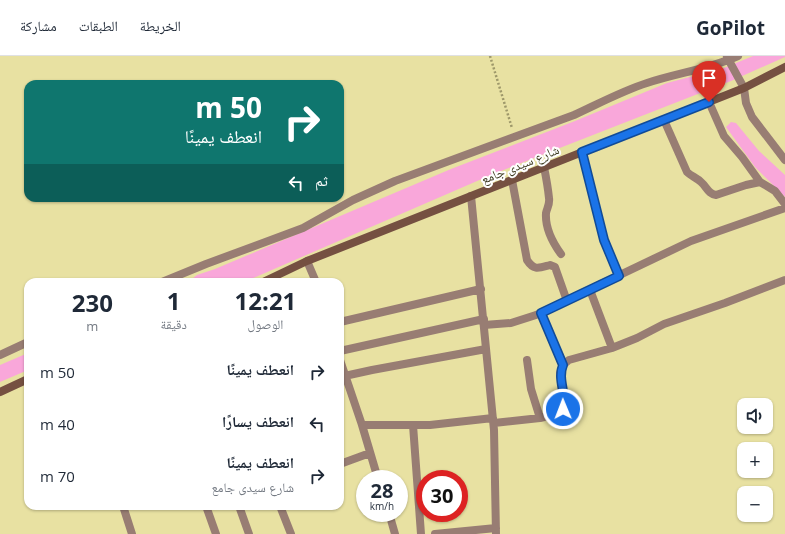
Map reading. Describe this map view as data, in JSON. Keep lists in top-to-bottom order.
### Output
{
  "streets": {
    "street": ["شارع سيدى جامع"]
  },
  "page": {
    "header": "GoPilot",
    "nav": ["الخريطة", "الطبقات", "مشاركة"],
    "turn": ["50 m", "انعطف يمينًا"],
    "then": "ثم",
    "eta": [
      "12:21",
      "الوصول",
      "1",
      "دقيقة",
      "230",
      "m"
    ],
    "list": [
      {
        "name": "انعطف يمينًا",
        "value": "50 m"
      },
      {
        "name": "انعطف يسارًا",
        "value": "40 m"
      },
      {
        "name": "انعطف يمينًا",
        "note": "شارع سيدى جامع",
        "value": "70 m"
      }
    ],
    "map_buttons": ["+", "−"],
    "speed": "28 km/h",
    "limit": "30"
  }
}
